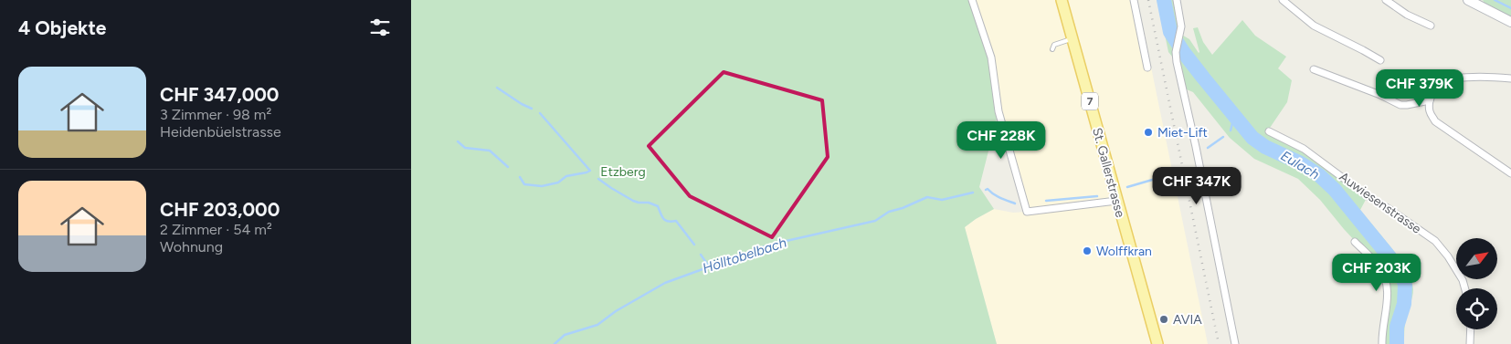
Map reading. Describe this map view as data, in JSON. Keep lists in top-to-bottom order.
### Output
{
  "streets": {
    "main road": ["7", "St. Gallerstrasse"],
    "street": ["Auwiesenstrasse"]
  },
  "water": ["Eulach", "Hölltobelbach"],
  "parks": ["Etzberg"],
  "places": ["Miet-Lift", "Wolffkran", "AVIA"],
  "north": "top right",
  "page": {
    "heading": "4 Objekte",
    "list": [
      {
        "name": "CHF 347,000",
        "note": "3 Zimmer · 98 m² · Heidenbüelstrasse"
      },
      {
        "name": "CHF 203,000",
        "note": "2 Zimmer · 54 m² · Wohnung"
      }
    ],
    "price": [
      "CHF 379K",
      "CHF 228K",
      "CHF 347K",
      "CHF 203K"
    ]
  }
}
